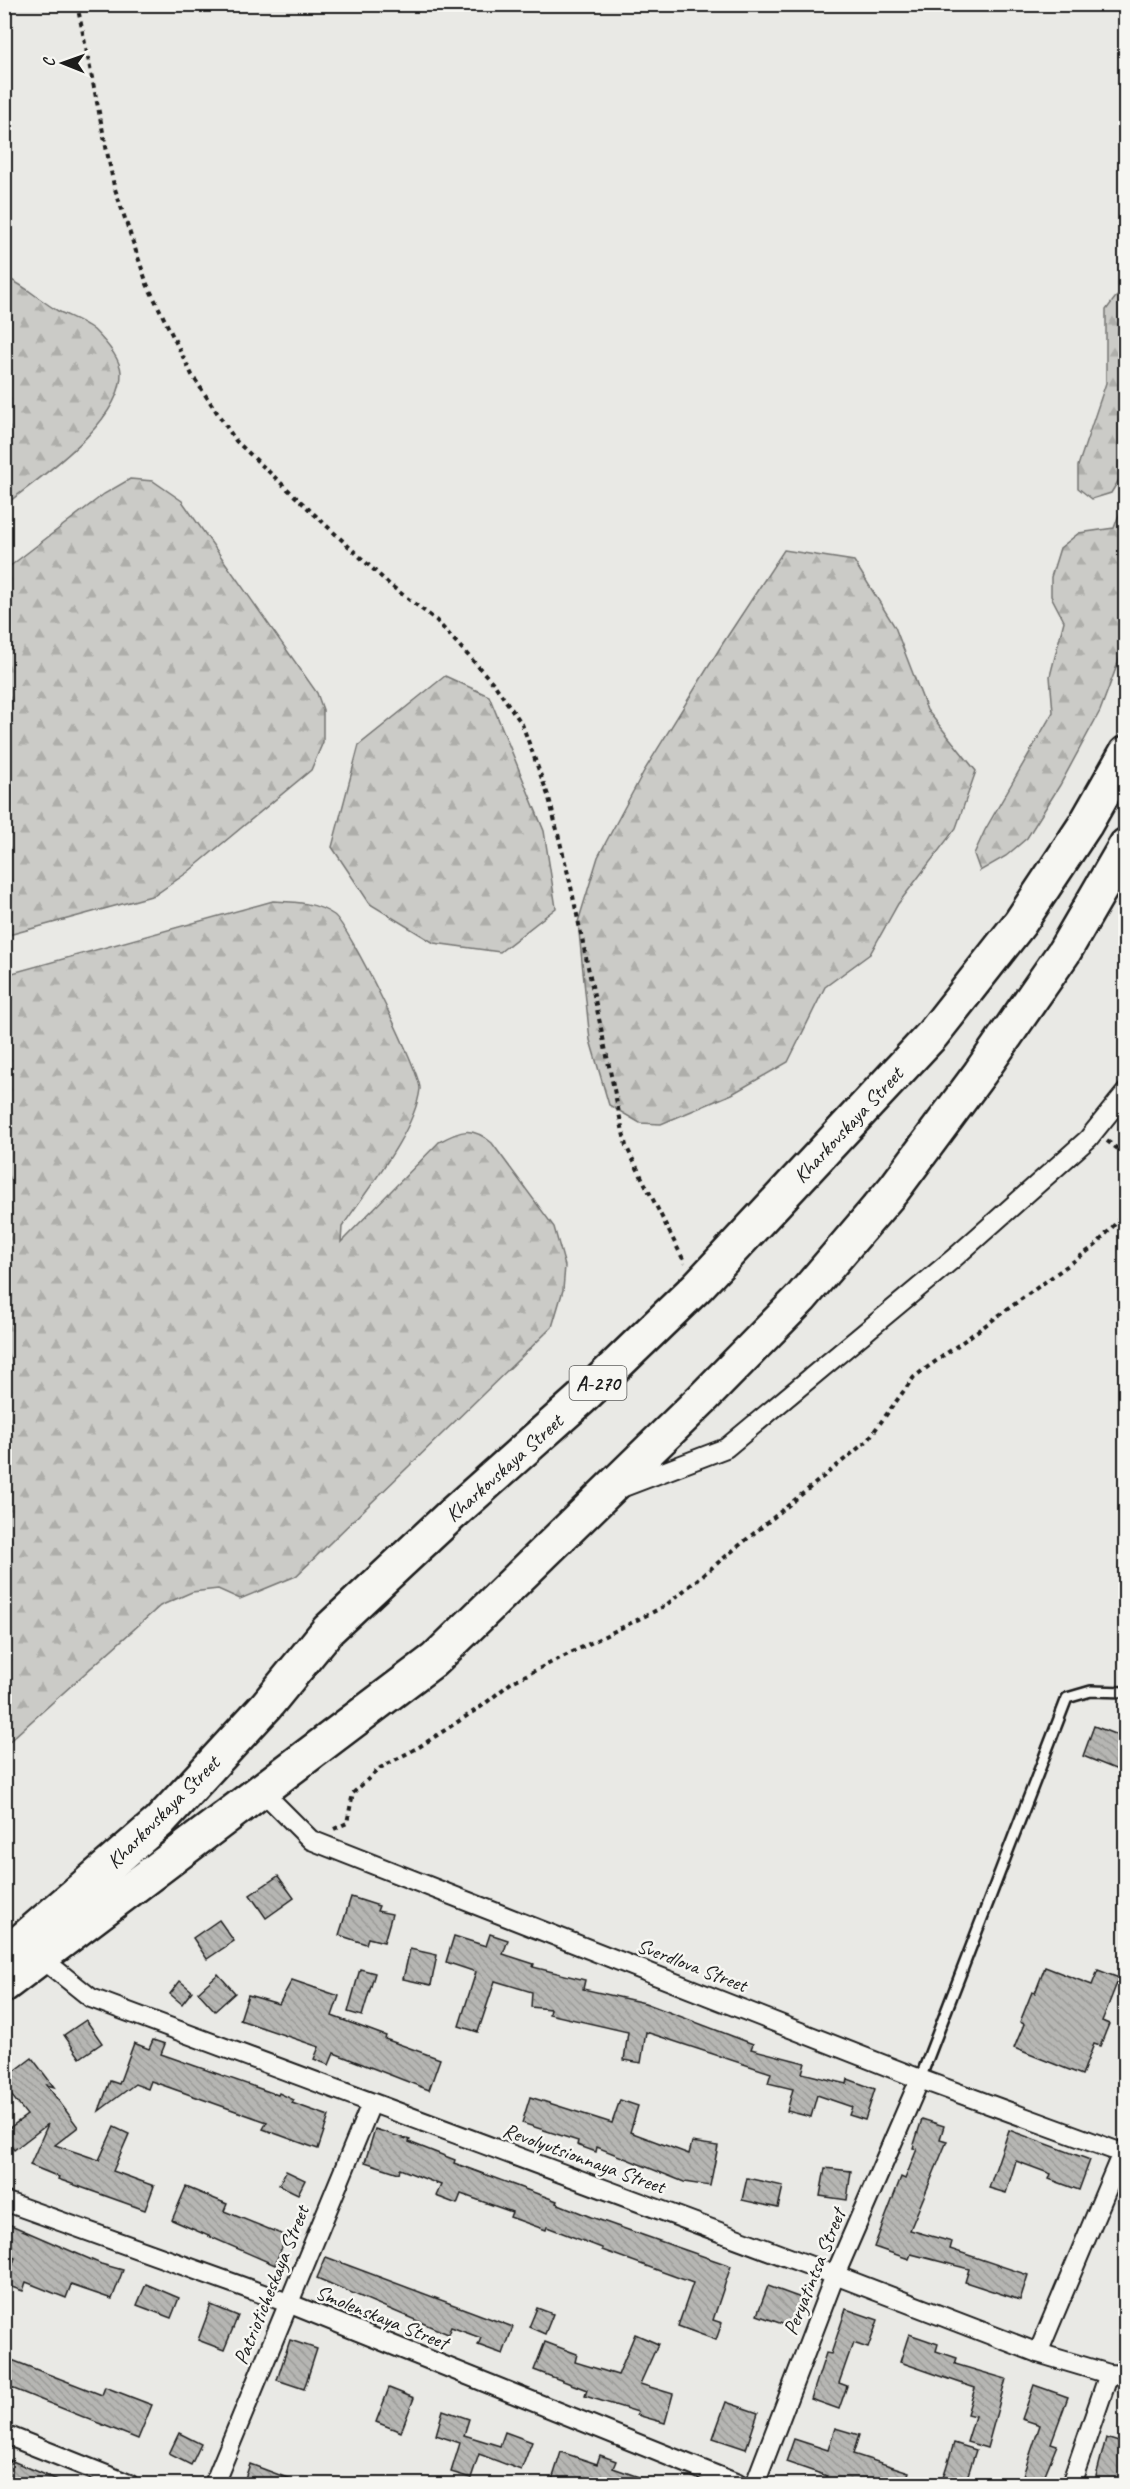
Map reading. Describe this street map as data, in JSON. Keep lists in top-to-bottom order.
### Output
{
  "streets": {
    "highway": ["Kharkovskaya Street", "А-270"],
    "street": [
      "Sverdlova Street",
      "Revolyutsionnaya Street",
      "Peryatintsa Street",
      "Patrioticheskaya Street",
      "Smolenskaya Street"
    ]
  },
  "crossings": [
    ["Kharkovskaya Street", "Sverdlova Street"],
    ["Kharkovskaya Street", "Revolyutsionnaya Street"],
    ["Sverdlova Street", "Revolyutsionnaya Street"],
    ["Sverdlova Street", "Peryatintsa Street"],
    ["Revolyutsionnaya Street", "Peryatintsa Street"],
    ["Revolyutsionnaya Street", "Patrioticheskaya Street"],
    ["Patrioticheskaya Street", "Smolenskaya Street"]
  ],
  "north": "left"
}
